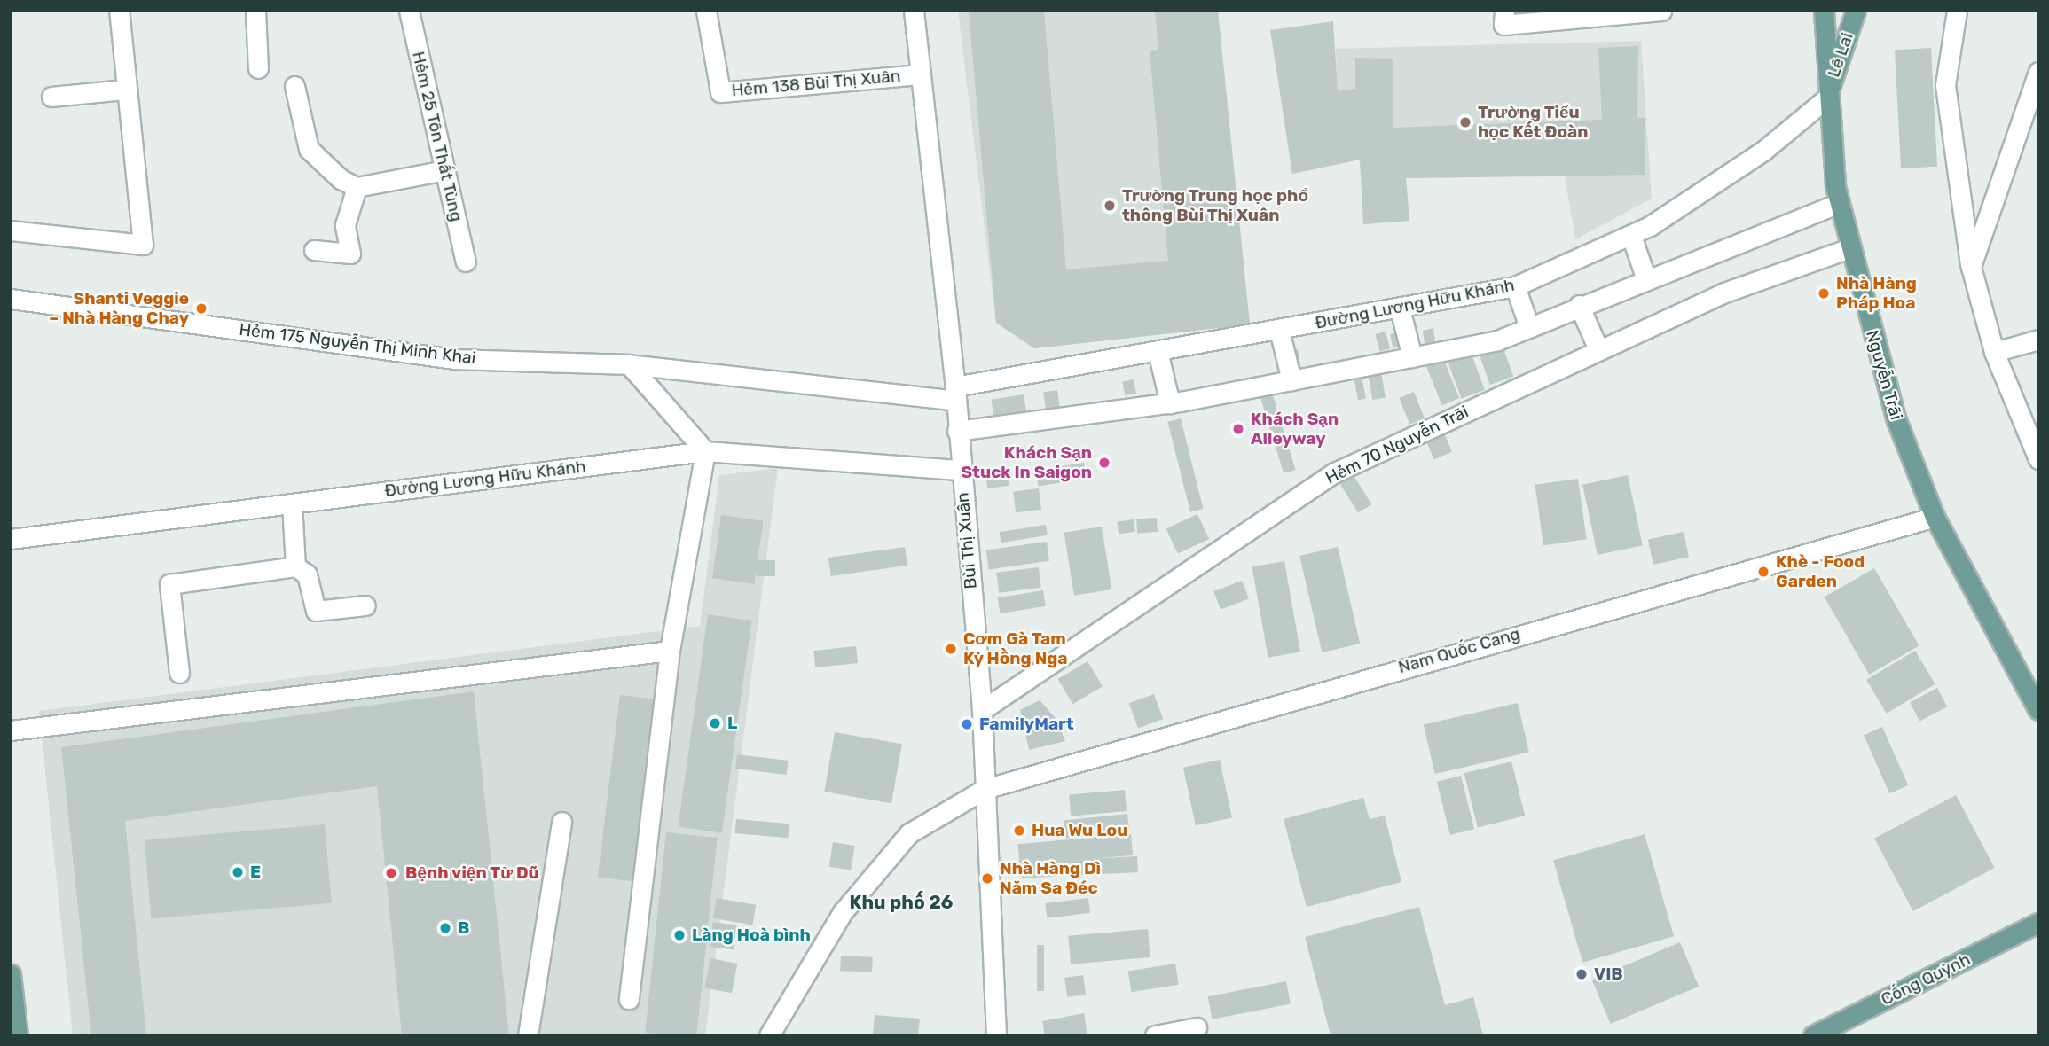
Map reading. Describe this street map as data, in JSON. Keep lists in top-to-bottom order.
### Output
{
  "streets": {
    "main road": ["Lê Lai", "Nguyễn Trãi", "Cống Quỳnh"],
    "street": [
      "Hẻm 138 Bùi Thị Xuân",
      "Hẻm 25 Tôn Thất Tùng",
      "Đường Lương Hữu Khánh",
      "Hẻm 175 Nguyễn Thị Minh Khai",
      "Hẻm 70 Nguyễn Trãi",
      "Bùi Thị Xuân",
      "Nam Quốc Cang"
    ]
  },
  "crossings": [
    ["Lê Lai", "Đường Lương Hữu Khánh"],
    ["Lê Lai", "Nguyễn Trãi"],
    ["Hẻm 138 Bùi Thị Xuân", "Bùi Thị Xuân"],
    ["Đường Lương Hữu Khánh", "Hẻm 175 Nguyễn Thị Minh Khai"],
    ["Đường Lương Hữu Khánh", "Nguyễn Trãi"],
    ["Đường Lương Hữu Khánh", "Bùi Thị Xuân"],
    ["Hẻm 175 Nguyễn Thị Minh Khai", "Bùi Thị Xuân"],
    ["Nguyễn Trãi", "Hẻm 70 Nguyễn Trãi"],
    ["Nguyễn Trãi", "Nam Quốc Cang"],
    ["Hẻm 70 Nguyễn Trãi", "Bùi Thị Xuân"],
    ["Bùi Thị Xuân", "Nam Quốc Cang"]
  ],
  "districts": ["Khu phố 26"],
  "places": [
    "Trường Tiểu học Kết Đoàn",
    "Trường Trung học phổ thông Bùi Thị Xuân",
    "Nhà Hàng Pháp Hoa",
    "Shanti Veggie – Nhà Hàng Chay",
    "Khách Sạn Alleyway",
    "Khách Sạn Stuck In Saigon",
    "Khè - Food Garden",
    "Cơm Gà Tam Kỳ Hồng Nga",
    "L",
    "FamilyMart",
    "Hua Wu Lou",
    "E",
    "Bệnh viện Từ Dũ",
    "Nhà Hàng Dì Năm Sa Đéc",
    "B",
    "Làng Hoà bình",
    "VIB"
  ]
}
